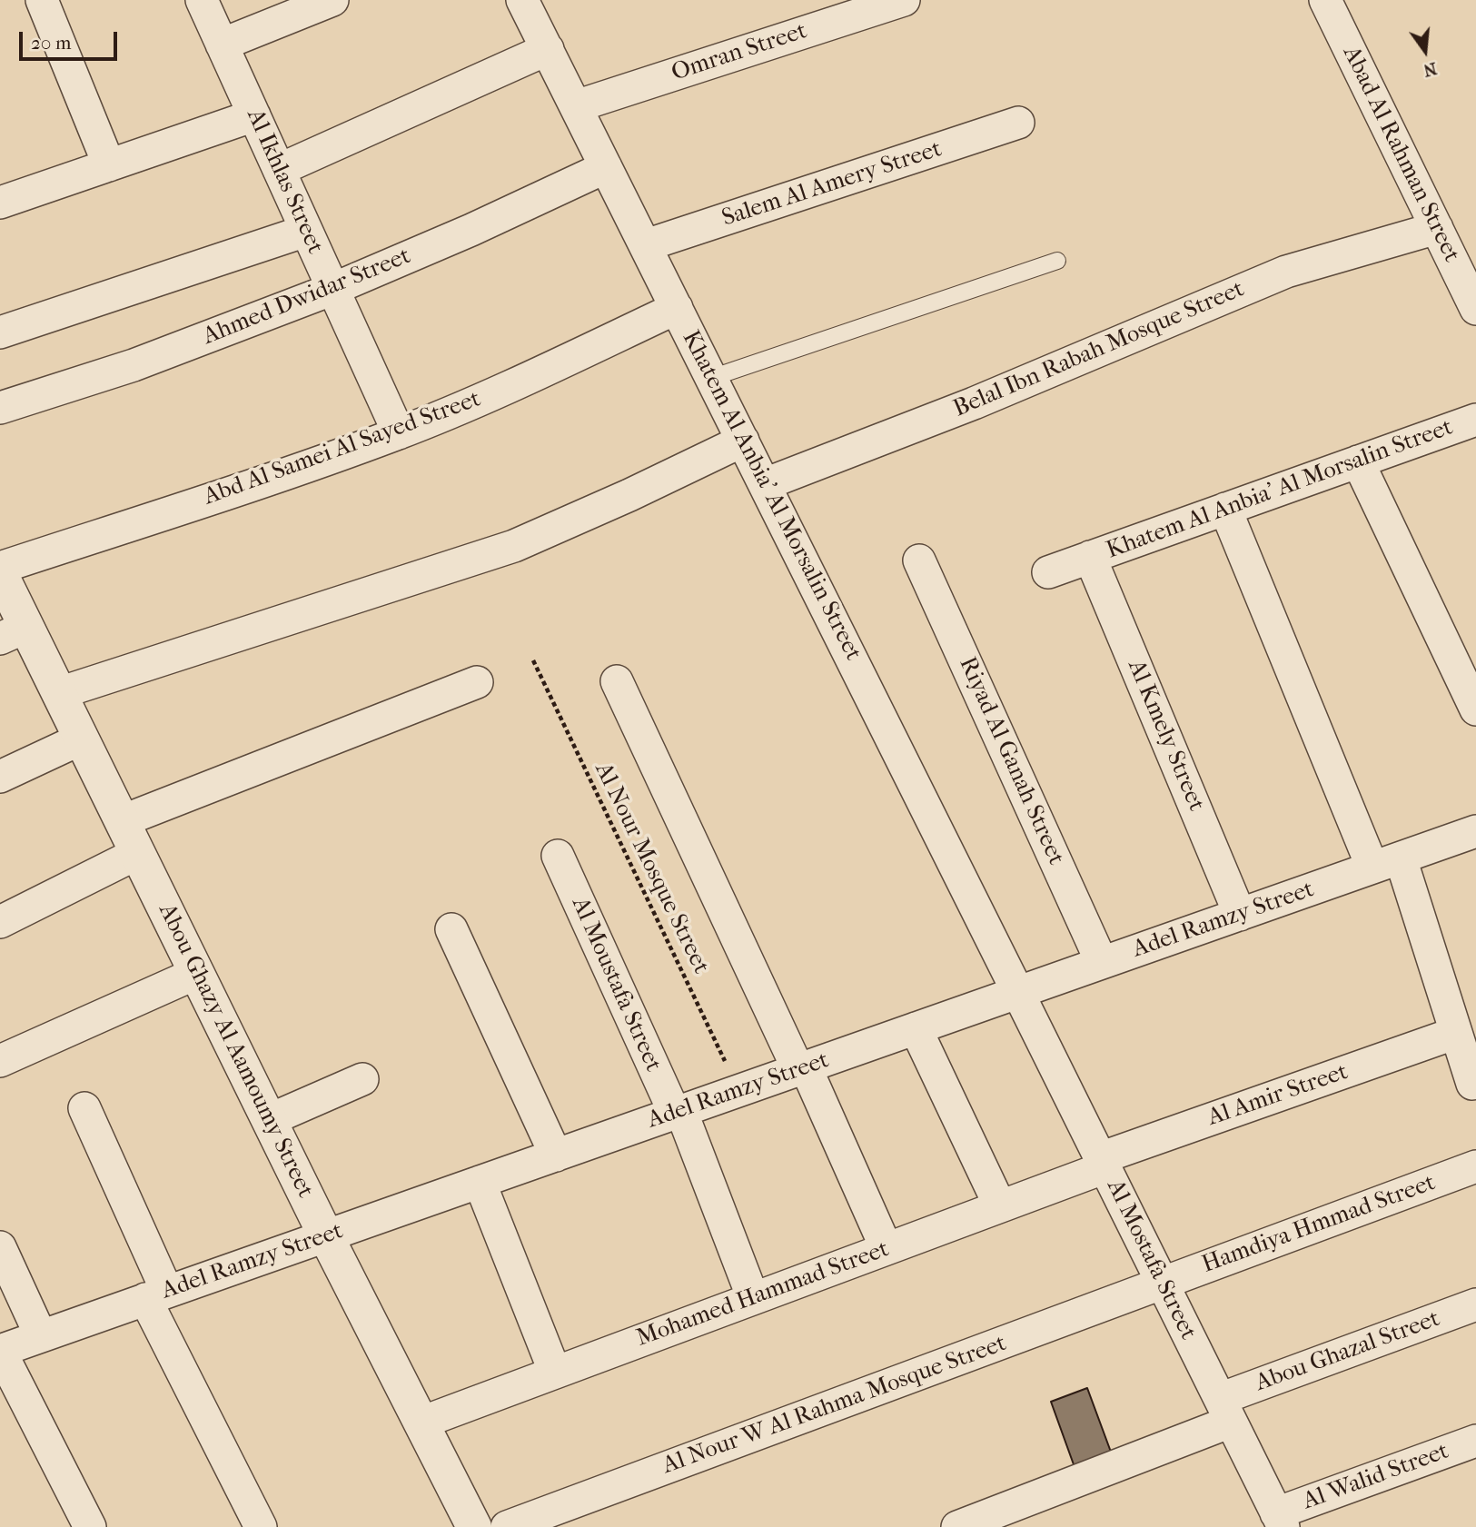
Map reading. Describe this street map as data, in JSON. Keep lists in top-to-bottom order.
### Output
{
  "streets": {
    "street": [
      "Omran Street",
      "Abad Al Rahman Street",
      "Al Ikhlas Street",
      "Salem Al Amery Street",
      "Ahmed Dwidar Street",
      "Belal Ibn Rabah Mosque Street",
      "Abd Al Samei Al Sayed Street",
      "Khatem Al Anbia' Al Morsalin Street",
      "Al Kmely Street",
      "Riyad Al Ganah Street",
      "Adel Ramzy Street",
      "Al Moustafa Street",
      "Abou Ghazy Al Aamoumy Street",
      "Al Amir Street",
      "Hamdiya Hmmad Street",
      "Al Mostafa Street",
      "Mohamed Hammad Street",
      "Abou Ghazal Street",
      "Al Nour W Al Rahma Mosque Street",
      "Al Walid Street"
    ],
    "path": ["Al Nour Mosque Street"]
  },
  "crossings": [
    ["Omran Street", "Khatem Al Anbia' Al Morsalin Street"],
    ["Abad Al Rahman Street", "Belal Ibn Rabah Mosque Street"],
    ["Al Ikhlas Street", "Ahmed Dwidar Street"],
    ["Al Ikhlas Street", "Abd Al Samei Al Sayed Street"],
    ["Salem Al Amery Street", "Khatem Al Anbia' Al Morsalin Street"],
    ["Ahmed Dwidar Street", "Khatem Al Anbia' Al Morsalin Street"],
    ["Belal Ibn Rabah Mosque Street", "Khatem Al Anbia' Al Morsalin Street"],
    ["Abd Al Samei Al Sayed Street", "Khatem Al Anbia' Al Morsalin Street"],
    ["Khatem Al Anbia' Al Morsalin Street", "Al Kmely Street"],
    ["Khatem Al Anbia' Al Morsalin Street", "Adel Ramzy Street"],
    ["Khatem Al Anbia' Al Morsalin Street", "Al Mostafa Street"],
    ["Al Kmely Street", "Adel Ramzy Street"],
    ["Riyad Al Ganah Street", "Adel Ramzy Street"],
    ["Al Nour Mosque Street", "Adel Ramzy Street"],
    ["Adel Ramzy Street", "Al Moustafa Street"],
    ["Adel Ramzy Street", "Abou Ghazy Al Aamoumy Street"],
    ["Adel Ramzy Street", "Al Mostafa Street"],
    ["Al Moustafa Street", "Mohamed Hammad Street"],
    ["Abou Ghazy Al Aamoumy Street", "Mohamed Hammad Street"],
    ["Al Amir Street", "Al Mostafa Street"],
    ["Al Amir Street", "Mohamed Hammad Street"],
    ["Hamdiya Hmmad Street", "Al Mostafa Street"],
    ["Hamdiya Hmmad Street", "Al Nour W Al Rahma Mosque Street"],
    ["Al Mostafa Street", "Mohamed Hammad Street"],
    ["Al Mostafa Street", "Abou Ghazal Street"],
    ["Al Mostafa Street", "Al Nour W Al Rahma Mosque Street"],
    ["Al Mostafa Street", "Al Walid Street"]
  ],
  "scale_bar": "20 m",
  "north": "bottom"
}
